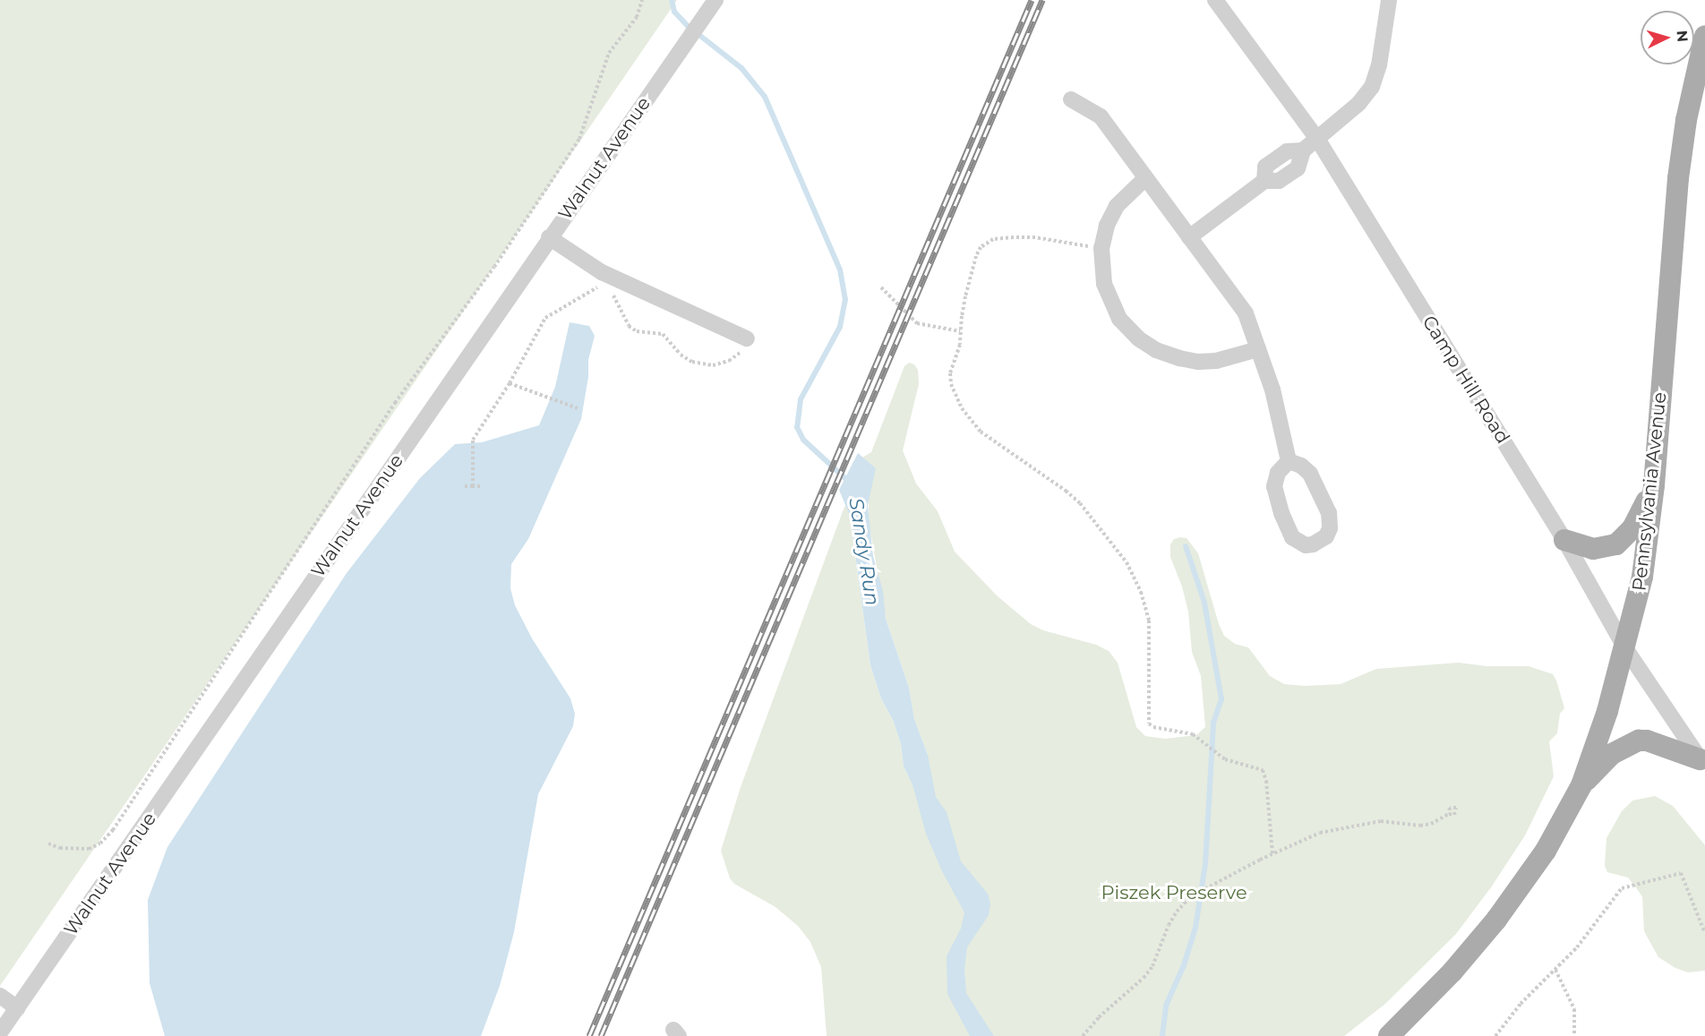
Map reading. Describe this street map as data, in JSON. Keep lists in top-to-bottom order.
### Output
{
  "streets": {
    "main road": ["Pennsylvania Avenue"],
    "street": ["Walnut Avenue", "Camp Hill Road"]
  },
  "crossings": [
    ["Camp Hill Road", "Pennsylvania Avenue"]
  ],
  "water": ["Sandy Run"],
  "parks": ["Piszek Preserve"],
  "north": "right"
}
